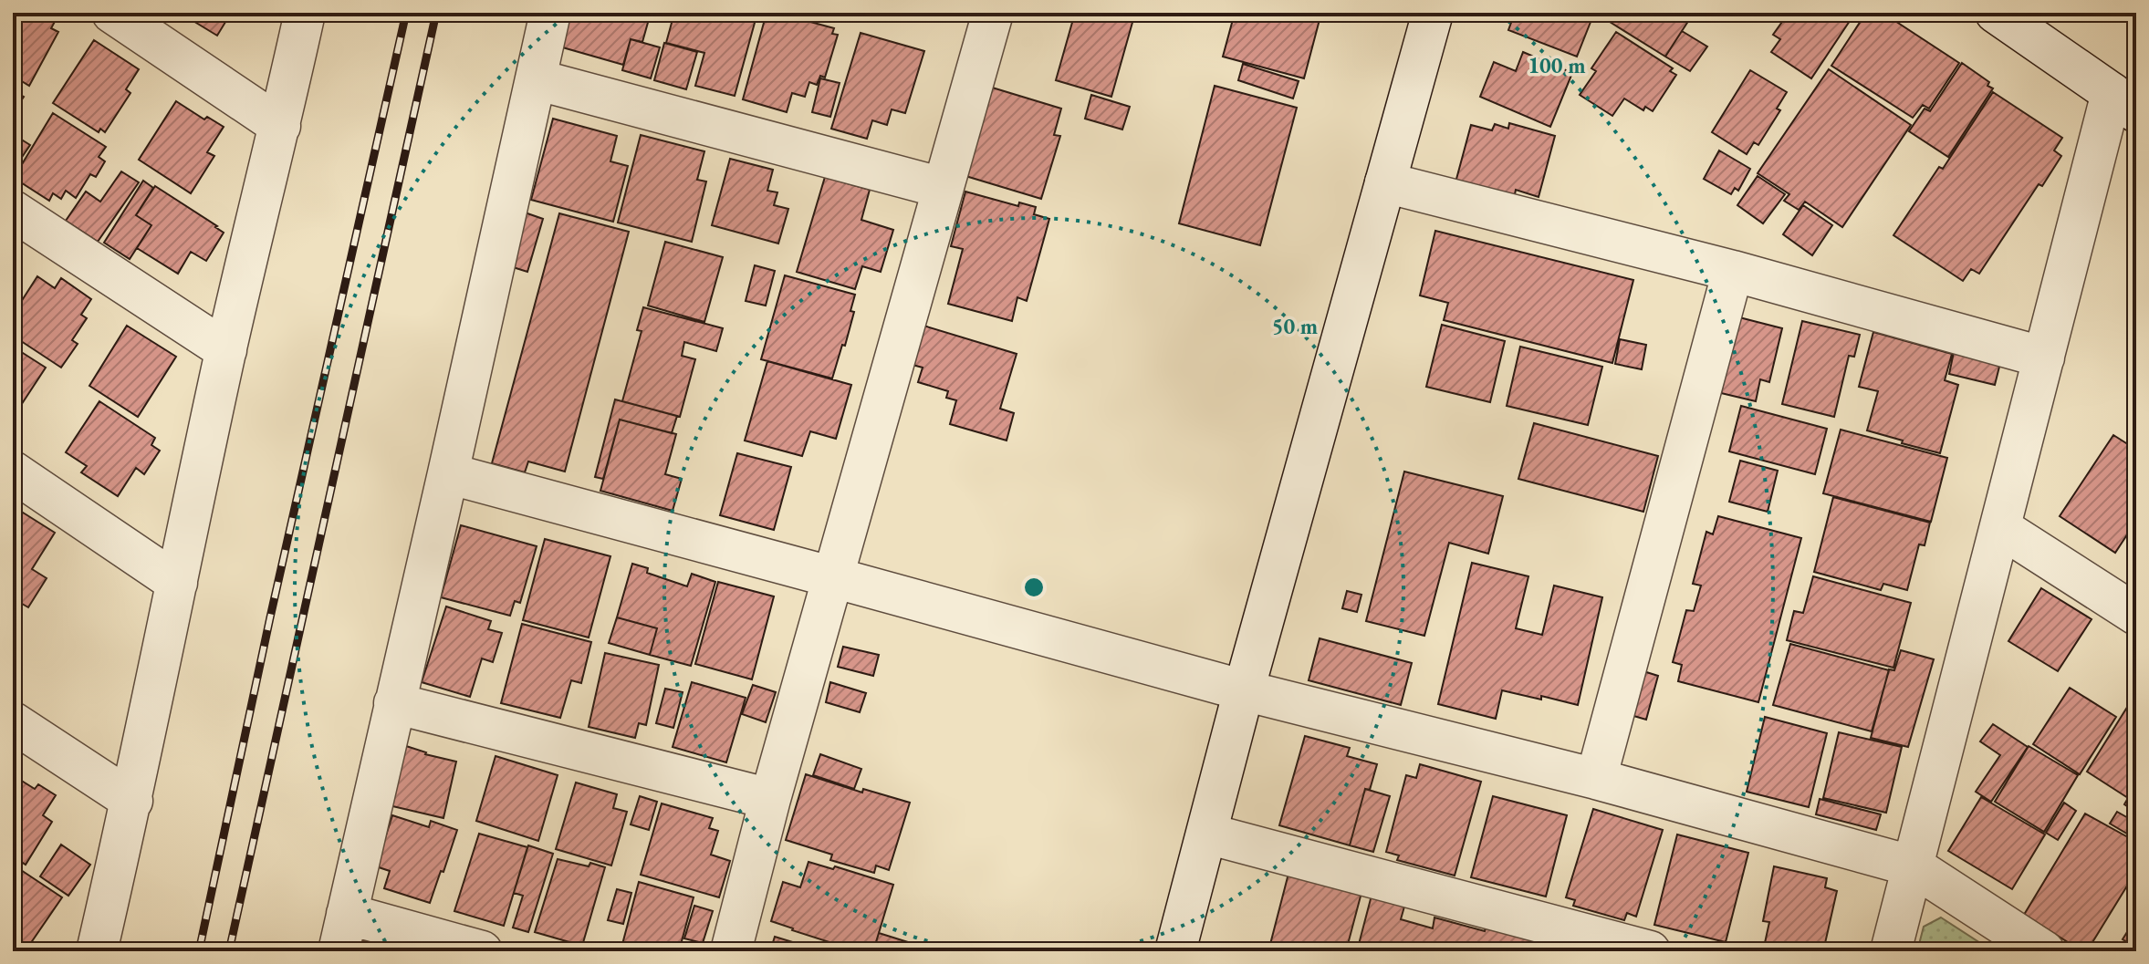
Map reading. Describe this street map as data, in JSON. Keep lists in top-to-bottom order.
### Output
{
  "rings": ["100 m", "50 m"]
}
